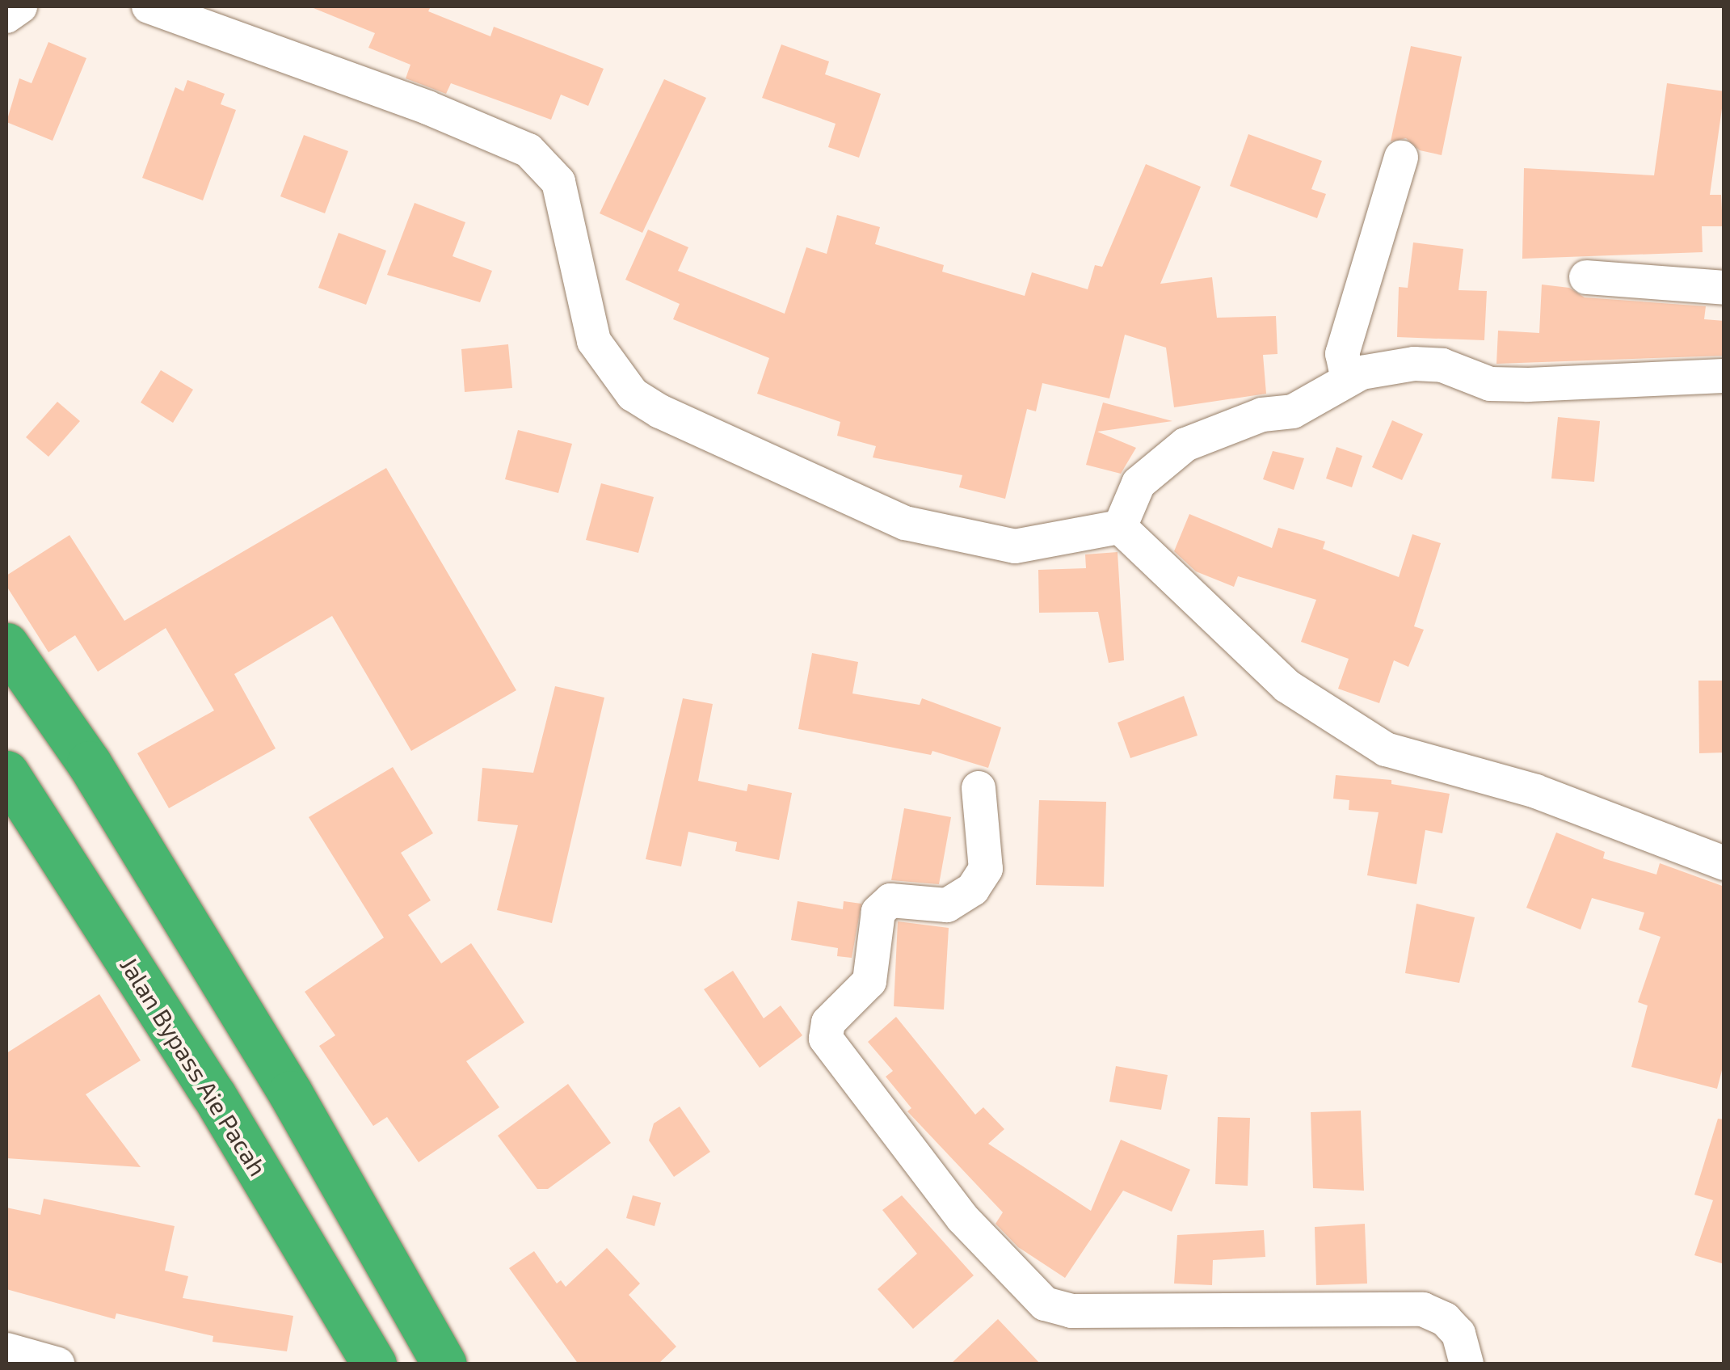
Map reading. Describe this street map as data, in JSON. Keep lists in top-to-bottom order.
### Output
{
  "streets": {
    "highway": ["Jalan Bypass Aie Pacah"]
  }
}
